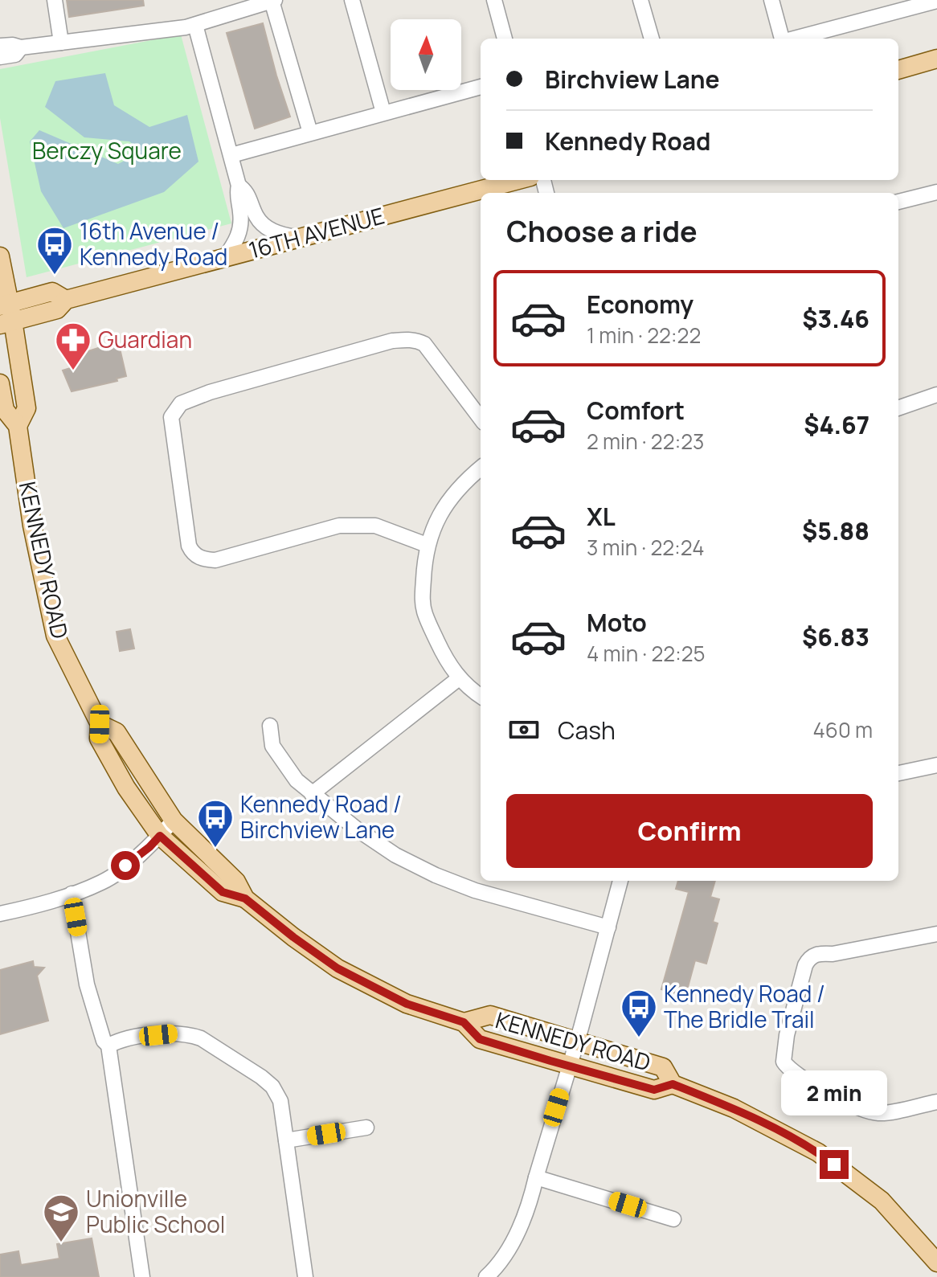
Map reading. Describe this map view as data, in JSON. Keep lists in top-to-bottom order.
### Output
{
  "streets": {
    "main road": ["16TH AVENUE", "KENNEDY ROAD"]
  },
  "crossings": [
    ["16TH AVENUE", "KENNEDY ROAD"]
  ],
  "parks": ["Berczy Square"],
  "places": {
    "bus stop": ["16th Avenue / Kennedy Road", "Kennedy Road / Birchview Lane", "Kennedy Road / The Bridle Trail"],
    "pharmacy": ["Guardian"],
    "school or university": ["Unionville Public School"]
  },
  "north": "top",
  "page": {
    "banner": ["Birchview Lane", "Kennedy Road"],
    "heading": "Choose a ride",
    "list": [
      {
        "name": "Economy",
        "note": "1 min · 22:22",
        "value": "$3.46"
      },
      {
        "name": "Comfort",
        "note": "2 min · 22:23",
        "value": "$4.67"
      },
      {
        "name": "XL",
        "note": "3 min · 22:24",
        "value": "$5.88"
      },
      {
        "name": "Moto",
        "note": "4 min · 22:25",
        "value": "$6.83"
      }
    ],
    "pay": ["Cash", "460 m"],
    "buttons": "Confirm",
    "bubble": "2 min"
  }
}
